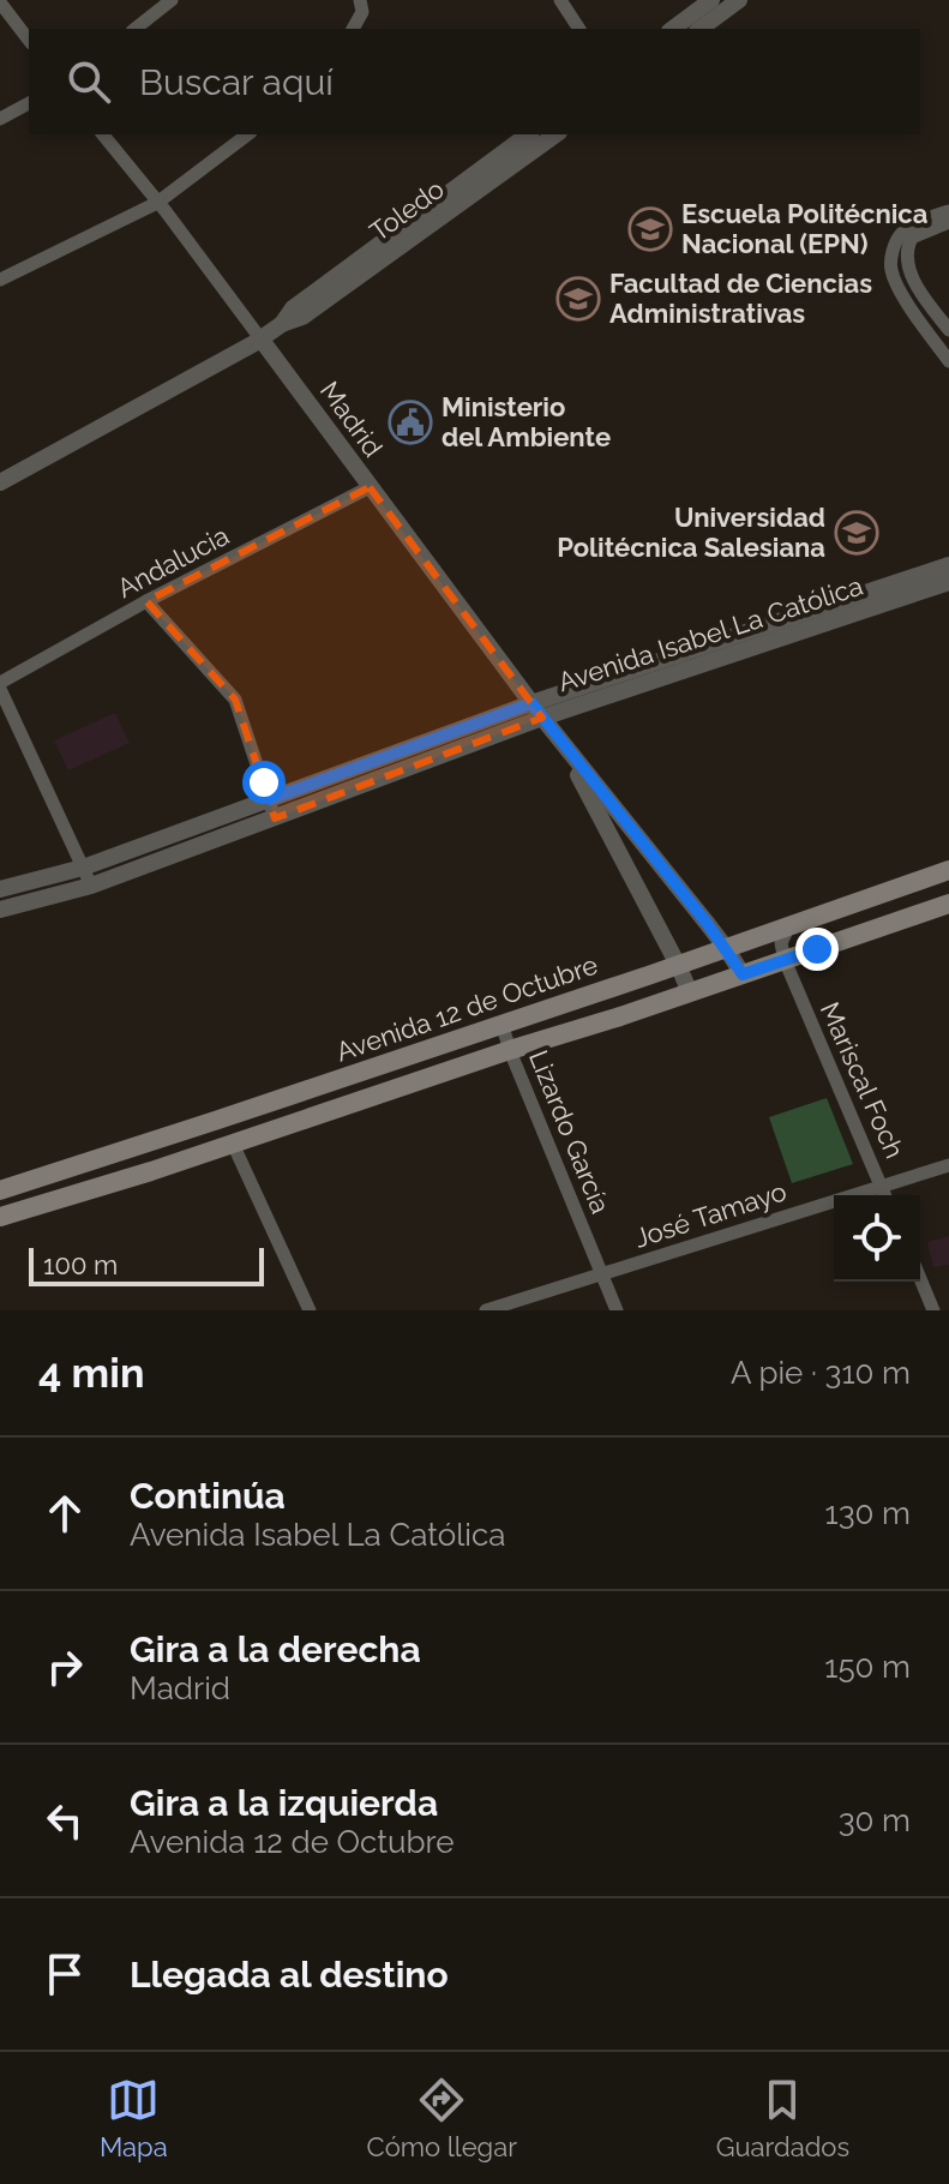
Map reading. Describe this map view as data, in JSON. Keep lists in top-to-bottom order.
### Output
{
  "streets": {
    "main road": ["Avenida 12 de Octubre"],
    "street": [
      "Toledo",
      "Madrid",
      "Andalucia",
      "Avenida Isabel La Católica",
      "Mariscal Foch",
      "Lizardo García",
      "José Tamayo"
    ]
  },
  "crossings": [
    ["Toledo", "Madrid"],
    ["Madrid", "Andalucia"],
    ["Madrid", "Avenida Isabel La Católica"],
    ["Madrid", "Avenida 12 de Octubre"],
    ["Avenida 12 de Octubre", "Mariscal Foch"],
    ["Avenida 12 de Octubre", "Lizardo García"],
    ["Mariscal Foch", "José Tamayo"],
    ["Lizardo García", "José Tamayo"]
  ],
  "places": {
    "school or university": ["Escuela Politécnica Nacional (EPN)", "Facultad de Ciencias Administrativas", "Universidad Politécnica Salesiana"],
    "public building": ["Ministerio del Ambiente"]
  },
  "scale_bar": "100 m",
  "page": {
    "search": "Buscar aquí",
    "scale": "100 m",
    "heading": ["4 min", "A pie · 310 m"],
    "list": [
      ["Continúa", "Avenida Isabel La Católica", "130 m"],
      ["Gira a la derecha", "Madrid", "150 m"],
      ["Gira a la izquierda", "Avenida 12 de Octubre", "30 m"],
      "Llegada al destino"
    ],
    "nav": ["Mapa", "Cómo llegar", "Guardados"]
  }
}
